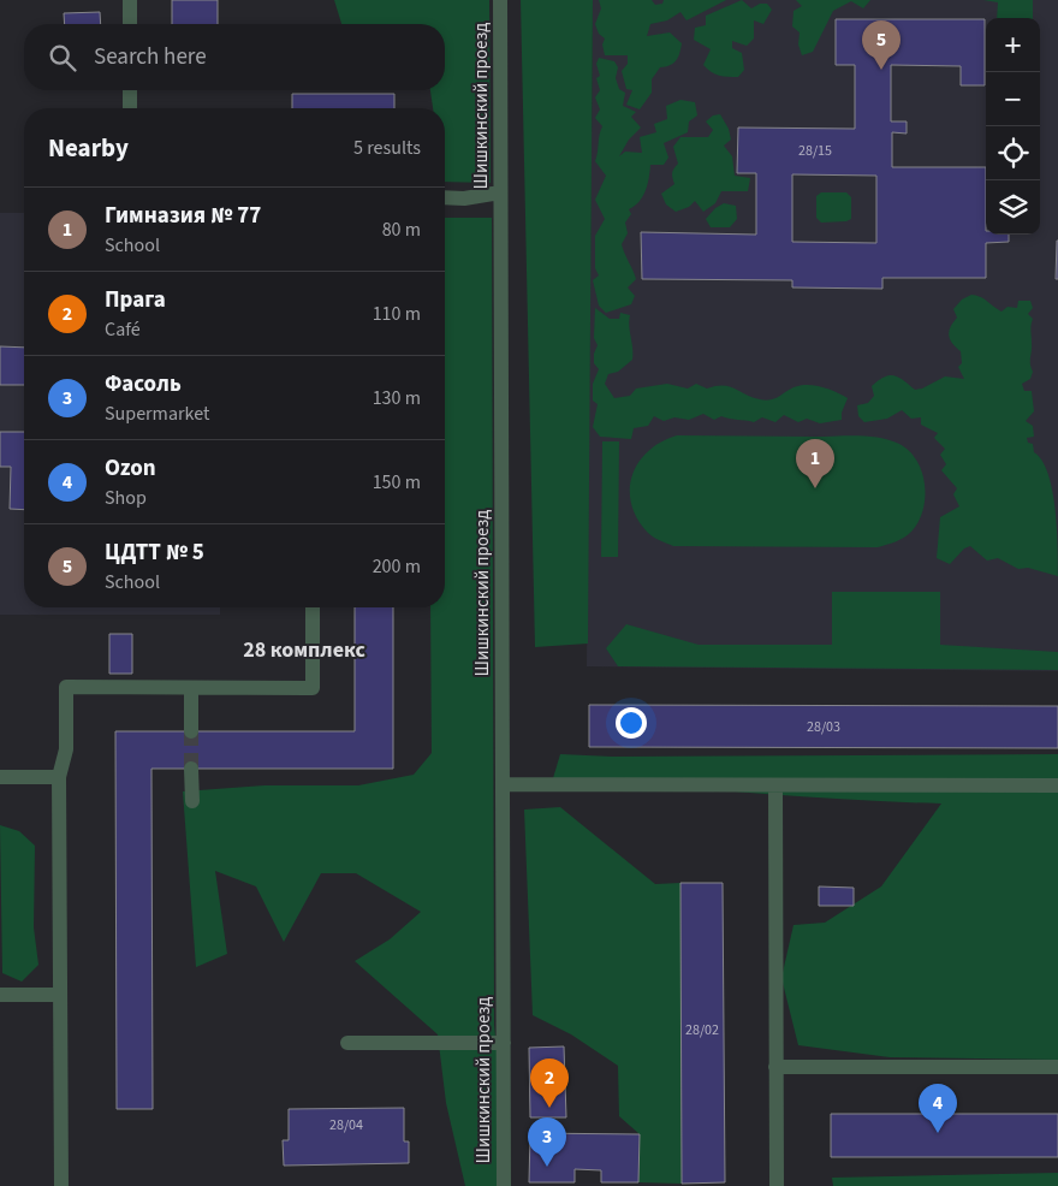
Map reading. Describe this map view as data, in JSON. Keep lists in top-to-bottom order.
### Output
{
  "streets": {
    "street": ["Шишкинский проезд"]
  },
  "districts": ["28 комплекс"],
  "house_numbers": [
    "28/15",
    "28/03",
    "28/02",
    "28/04"
  ],
  "page": {
    "map_buttons": ["+", "−"],
    "pins": [
      "5",
      "1",
      "2",
      "4",
      "3"
    ],
    "search": "Search here",
    "heading": ["Nearby", "5 results"],
    "list": [
      {
        "mark": "1",
        "name": "Гимназия № 77",
        "note": "School",
        "value": "80 m"
      },
      {
        "mark": "2",
        "name": "Прага",
        "note": "Café",
        "value": "110 m"
      },
      {
        "mark": "3",
        "name": "Фасоль",
        "note": "Supermarket",
        "value": "130 m"
      },
      {
        "mark": "4",
        "name": "Ozon",
        "note": "Shop",
        "value": "150 m"
      },
      {
        "mark": "5",
        "name": "ЦДТТ № 5",
        "note": "School",
        "value": "200 m"
      }
    ]
  }
}
